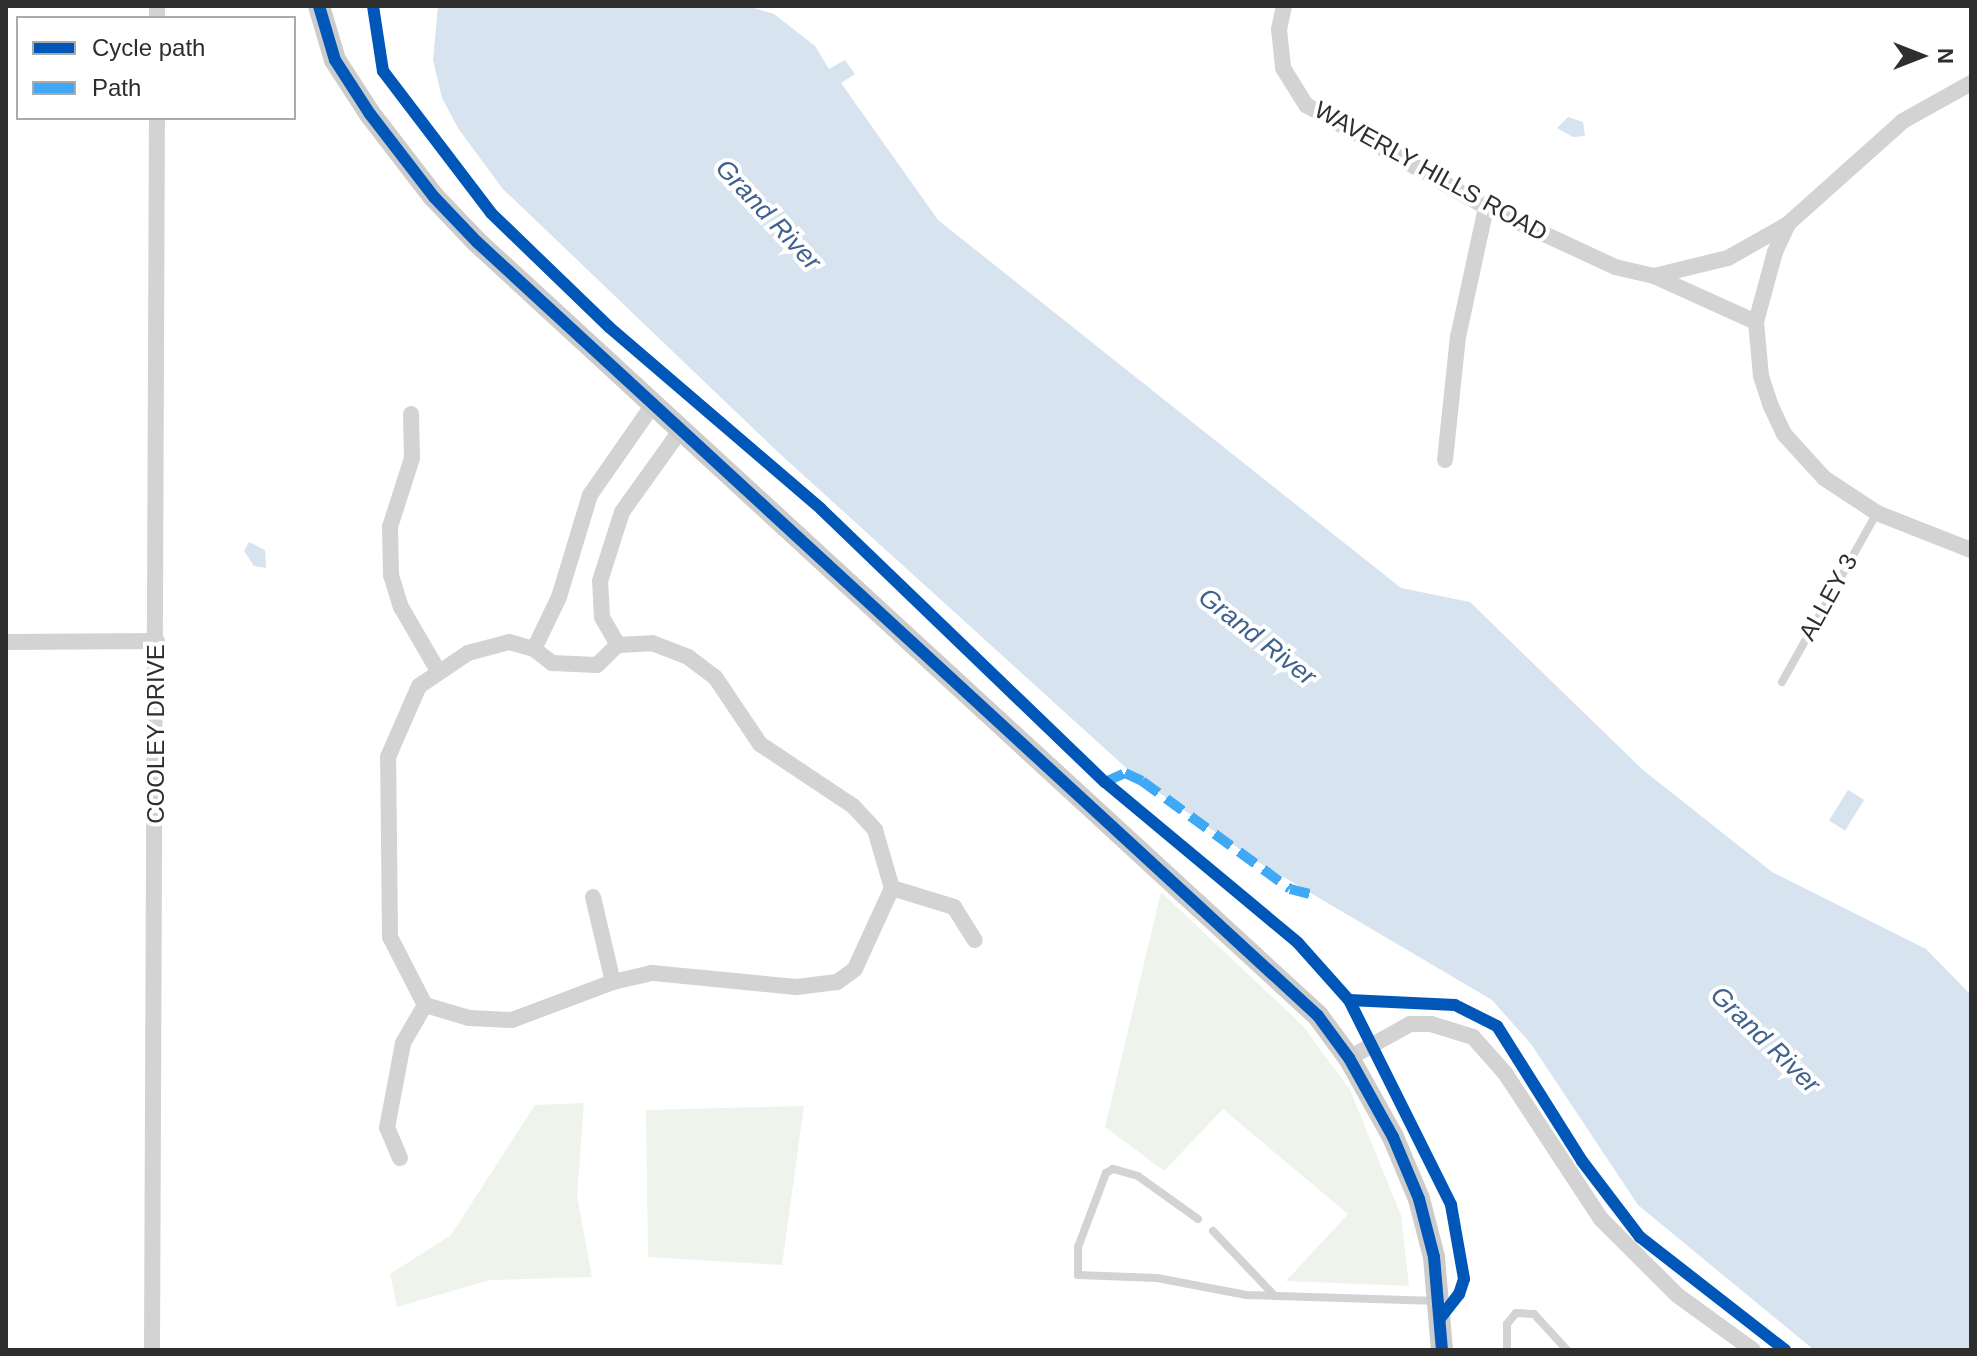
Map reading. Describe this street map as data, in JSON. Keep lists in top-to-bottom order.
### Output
{
  "streets": {
    "street": ["WAVERLY HILLS ROAD", "COOLEY DRIVE"],
    "lane": ["ALLEY 3"]
  },
  "water": ["Grand River"],
  "legend": ["Cycle path", "Path"],
  "north": "right"
}
